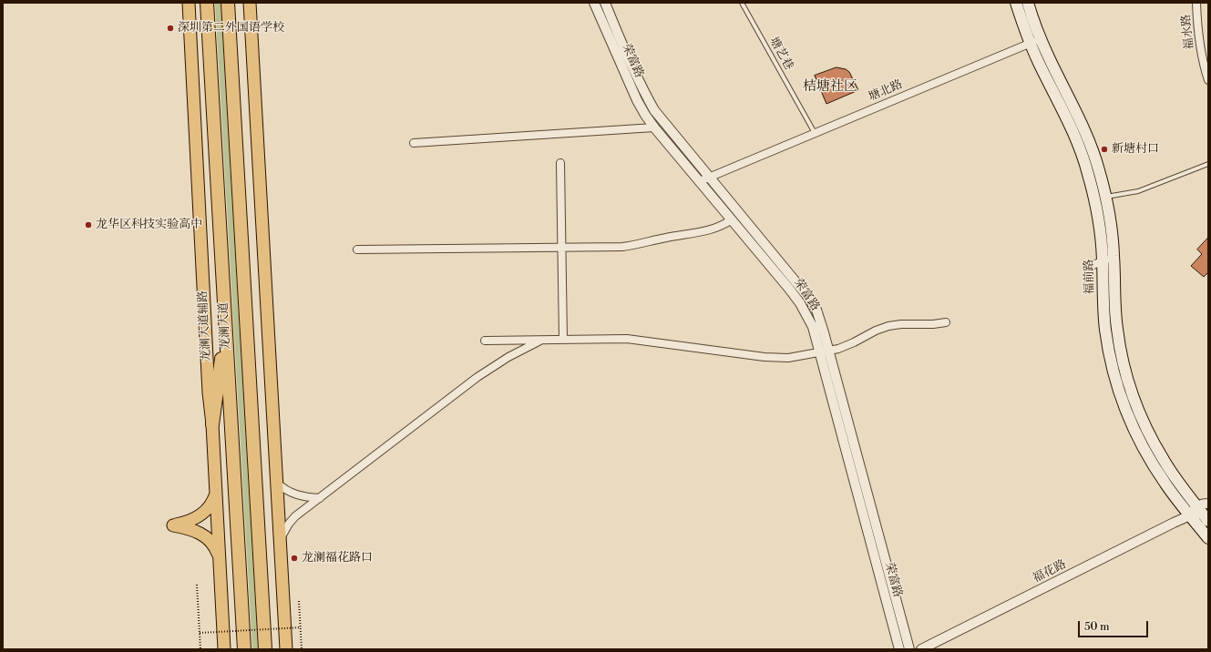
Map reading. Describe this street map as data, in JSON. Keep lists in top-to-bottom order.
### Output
{
  "streets": {
    "highway": ["龙澜大道"],
    "main road": ["福前路", "龙澜大道辅路"],
    "street": [
      "福水路",
      "荣富路",
      "塘北路",
      "福花路"
    ],
    "lane": ["塘艺巷"]
  },
  "crossings": [
    ["塘艺巷", "塘北路"],
    ["荣富路", "塘北路"],
    ["塘北路", "福前路"],
    ["福前路", "福花路"]
  ],
  "districts": ["桔塘社区"],
  "places": [
    "深圳第二外国语学校",
    "新塘村口",
    "龙华区科技实验高中",
    "龙澜福花路口"
  ],
  "scale_bar": "50 m"
}
